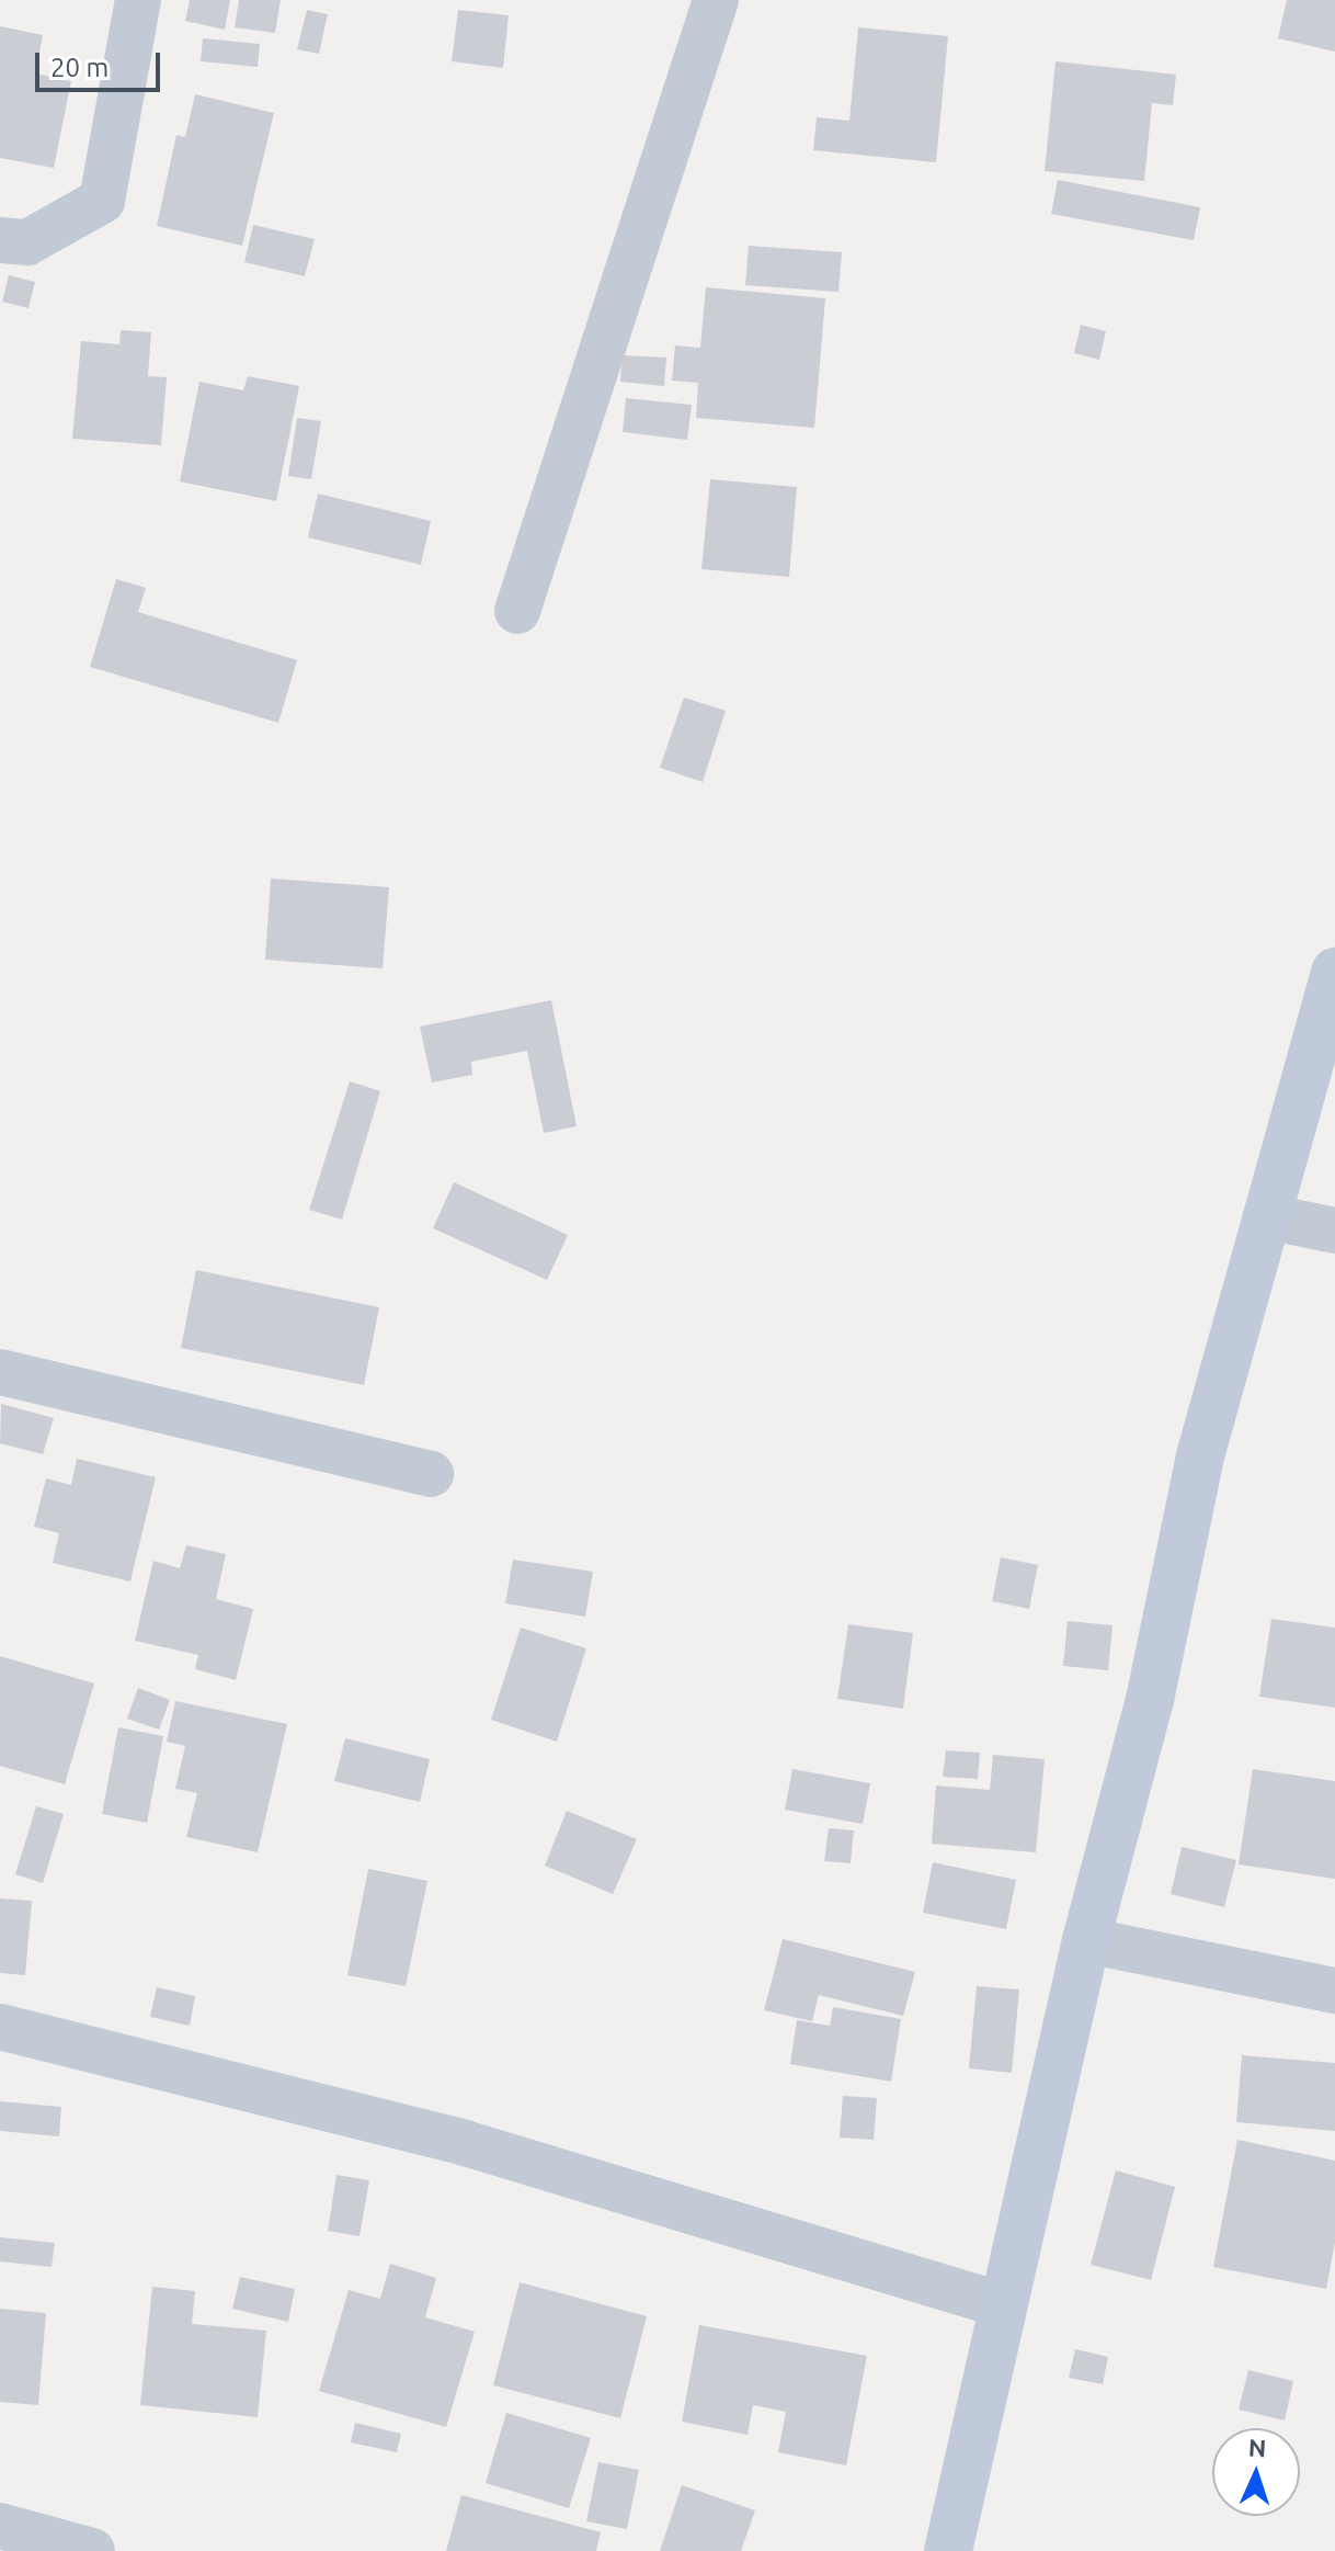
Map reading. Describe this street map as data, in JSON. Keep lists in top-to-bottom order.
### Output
{
  "scale_bar": "20 m",
  "north": "top"
}
